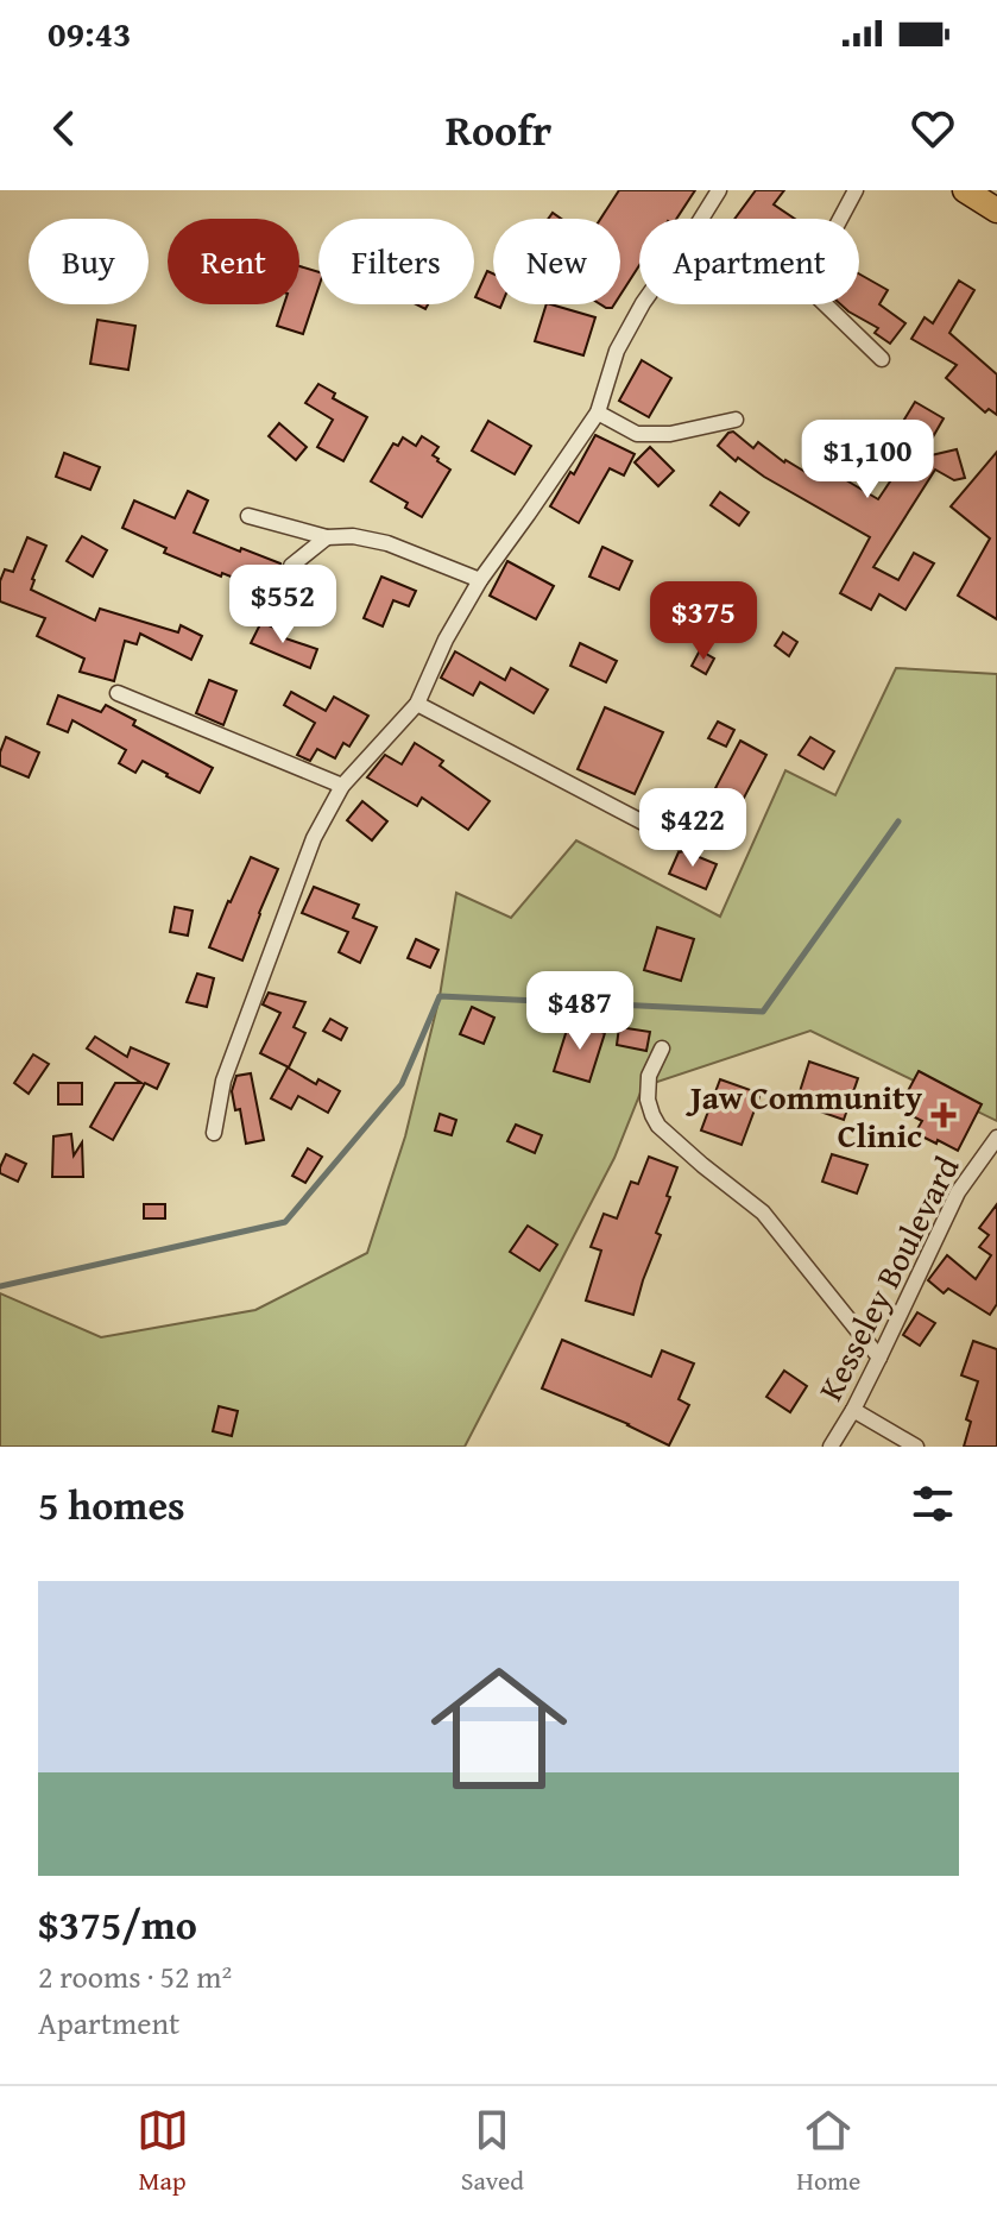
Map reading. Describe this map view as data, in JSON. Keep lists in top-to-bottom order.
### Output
{
  "streets": {
    "street": ["Kesseley Boulevard"]
  },
  "places": {
    "health": ["Jaw Community Clinic"]
  },
  "page": {
    "status": "09:43",
    "header": "Roofr",
    "chip": [
      "Buy",
      "Rent",
      "Filters",
      "New",
      "Apartment"
    ],
    "price": [
      "$1,100",
      "$552",
      "$375",
      "$422",
      "$487"
    ],
    "heading": "5 homes",
    "list": [
      {
        "name": "$375/mo",
        "note": "2 rooms · 52 m² · Apartment"
      }
    ],
    "tabs": ["Map", "Saved", "Home"]
  }
}
